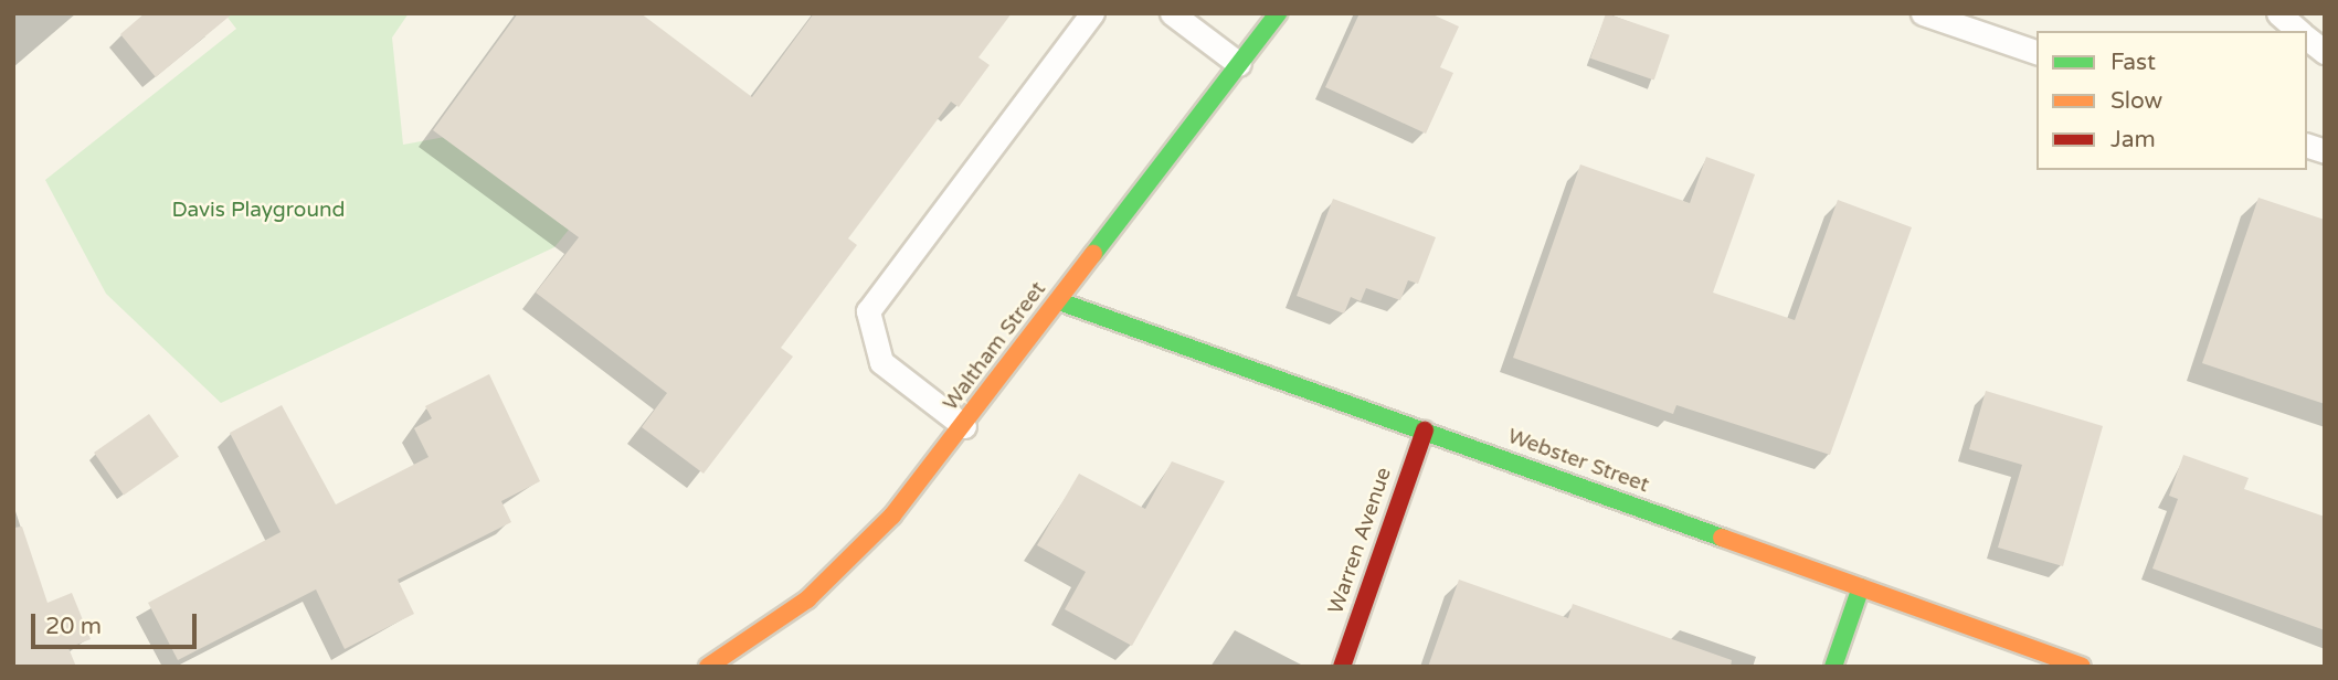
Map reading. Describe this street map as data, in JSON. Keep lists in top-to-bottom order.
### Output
{
  "streets": {
    "street": ["Waltham Street", "Webster Street", "Warren Avenue"]
  },
  "crossings": [
    ["Waltham Street", "Webster Street"],
    ["Webster Street", "Warren Avenue"]
  ],
  "parks": ["Davis Playground"],
  "legend": ["Fast", "Slow", "Jam"],
  "scale_bar": "20 m"
}
